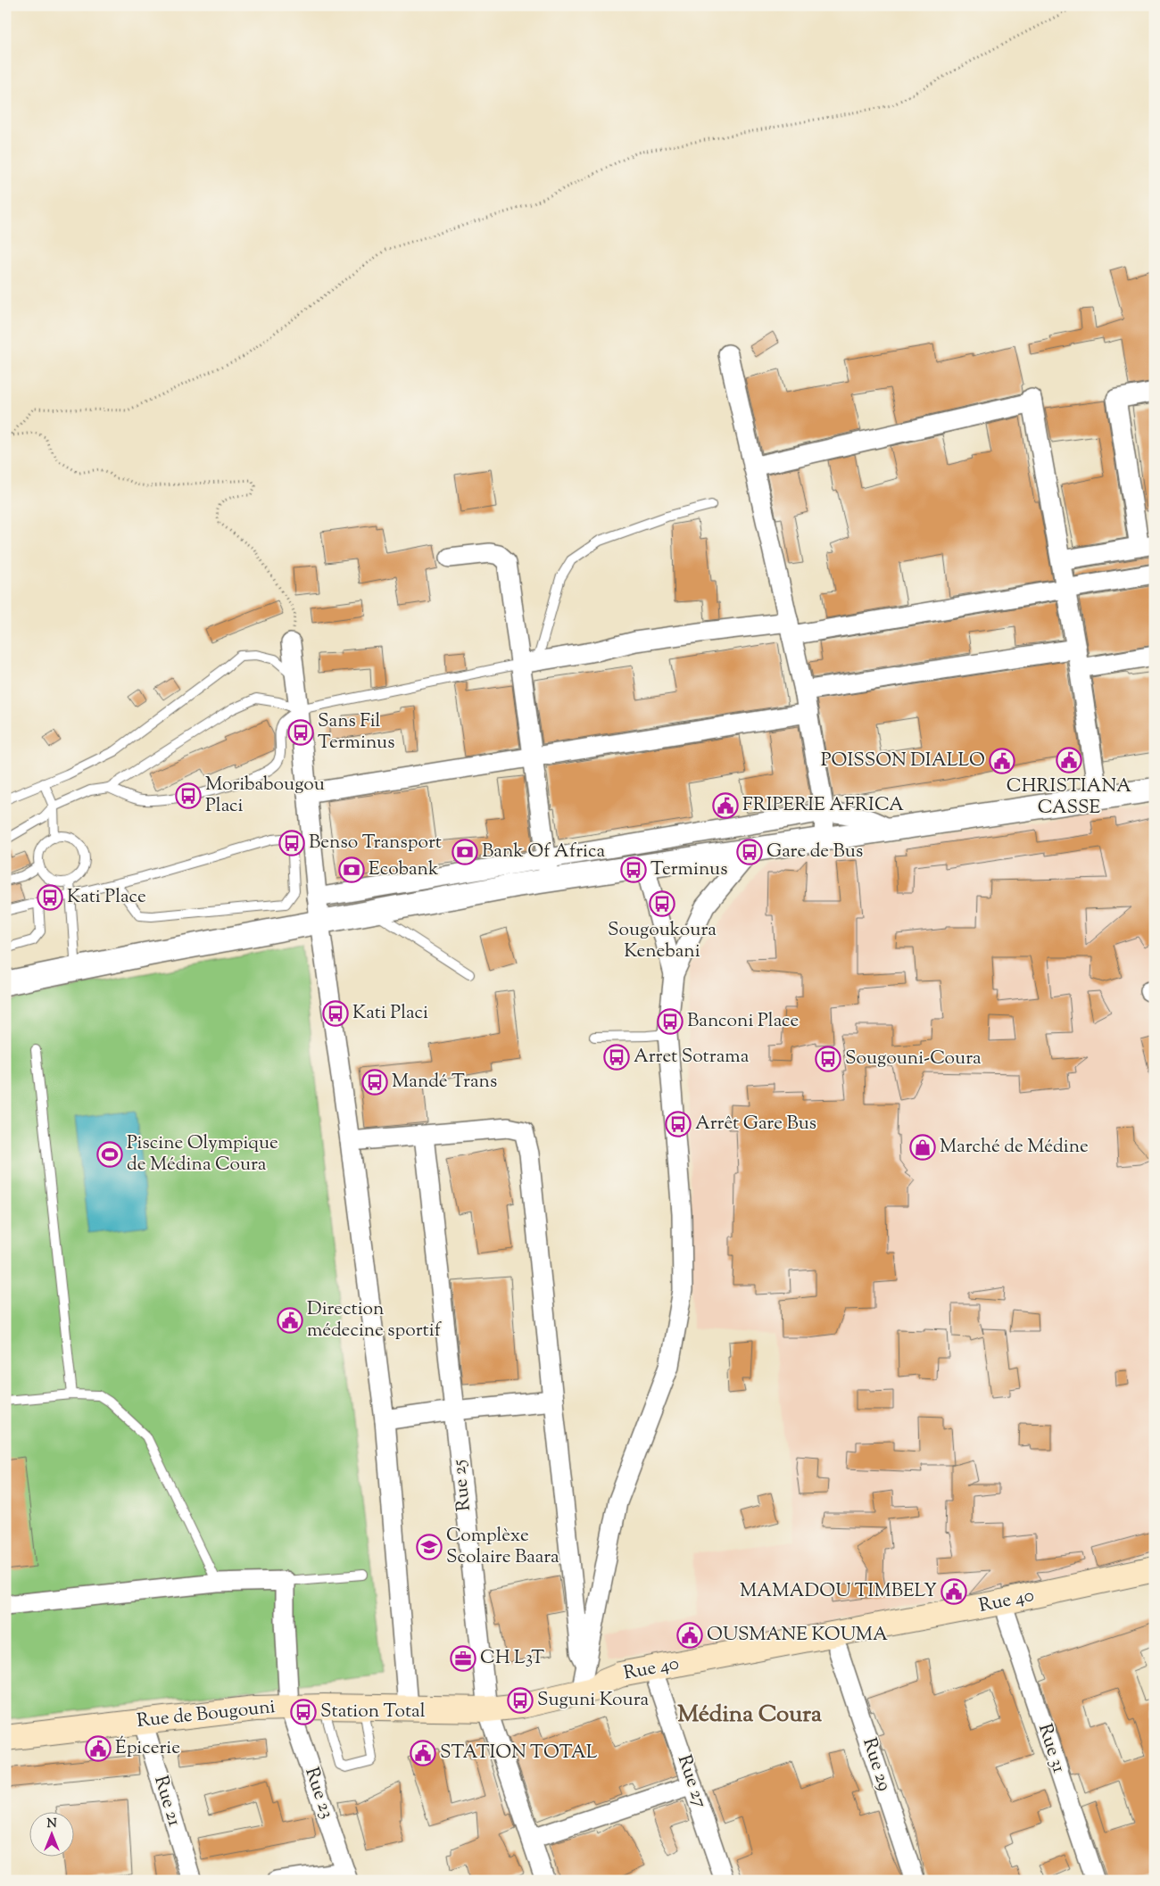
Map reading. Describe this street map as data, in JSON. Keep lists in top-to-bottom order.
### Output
{
  "streets": {
    "main road": ["Rue 40", "Rue de Bougouni"],
    "street": [
      "Rue 25",
      "Rue 31",
      "Rue 29",
      "Rue 27",
      "Rue 23",
      "Rue 21"
    ]
  },
  "crossings": [
    ["Rue 25", "Rue 40"],
    ["Rue 40", "Rue de Bougouni"],
    ["Rue 40", "Rue 31"],
    ["Rue 40", "Rue 29"],
    ["Rue 40", "Rue 27"],
    ["Rue de Bougouni", "Rue 23"],
    ["Rue de Bougouni", "Rue 21"]
  ],
  "districts": ["Médina Coura"],
  "places": {
    "bus stop": [
      "Sans Fil Terminus",
      "Moribabougou Placi",
      "Benso Transport",
      "Gare de Bus",
      "Terminus",
      "Kati Place",
      "Sougoukoura Kenebani",
      "Kati Placi",
      "Banconi Place",
      "Arret Sotrama",
      "Sougouni-Coura",
      "Mandé Trans",
      "Arrêt Gare Bus",
      "Suguni Koura",
      "Station Total"
    ],
    "public building": [
      "CHRISTIANA CASSE",
      "POISSON DIALLO",
      "FRIPERIE AFRICA",
      "Direction médecine sportif",
      "MAMADOU TIMBELY",
      "OUSMANE KOUMA",
      "Épicerie",
      "STATION TOTAL"
    ],
    "bank": ["Bank Of Africa", "Ecobank"],
    "shop": ["Marché de Médine"],
    "sports": ["Piscine Olympique de Médina Coura"],
    "school or university": ["Complèxe Scolaire Baara"],
    "office": ["CH L3T"]
  },
  "north": "top"
}
